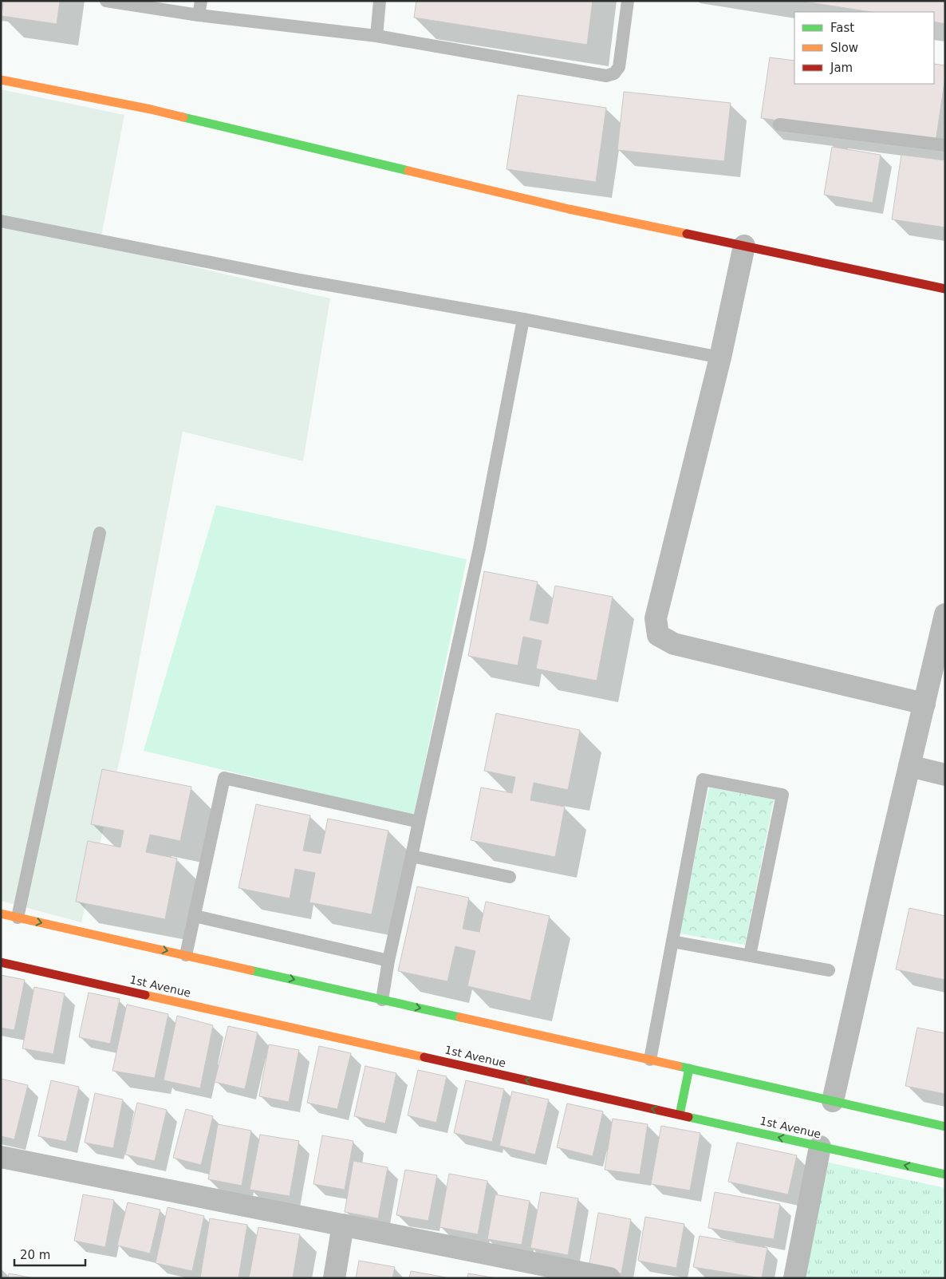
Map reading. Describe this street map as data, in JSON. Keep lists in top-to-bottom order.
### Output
{
  "streets": {
    "main road": ["1st Avenue"]
  },
  "legend": ["Fast", "Slow", "Jam"],
  "scale_bar": "20 m"
}
